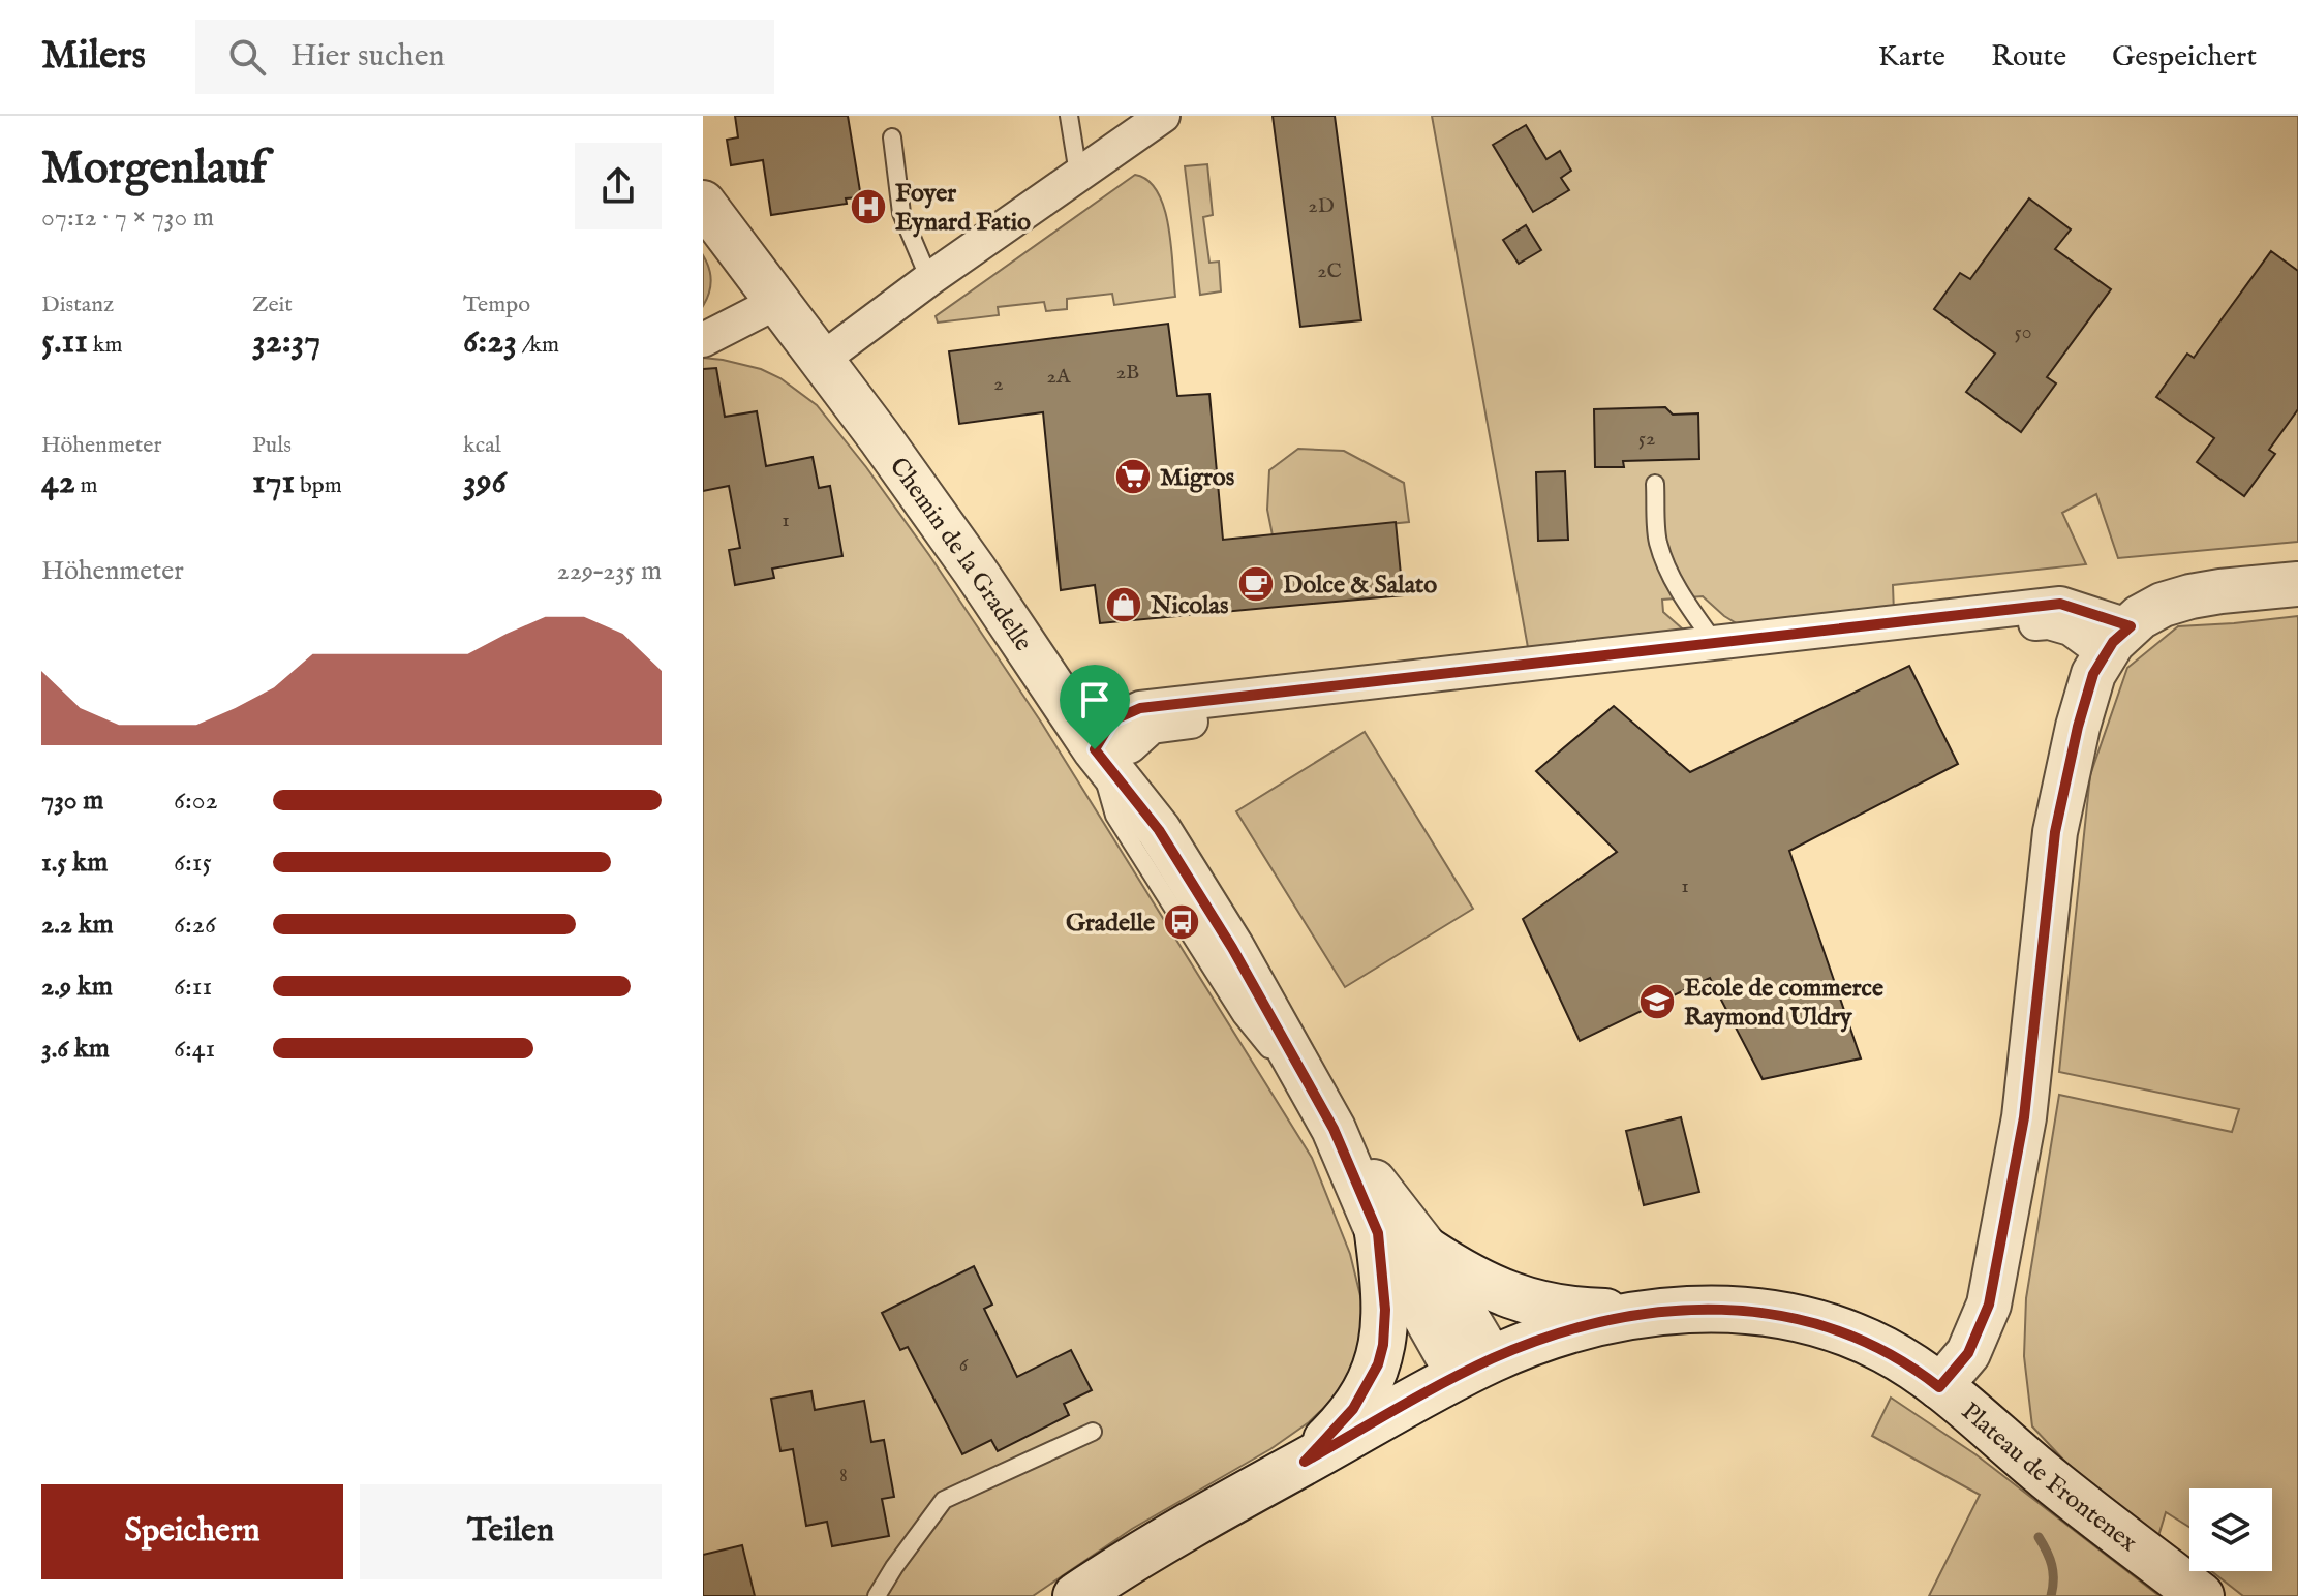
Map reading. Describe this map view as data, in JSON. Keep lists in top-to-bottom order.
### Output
{
  "streets": {
    "main road": ["Plateau de Frontenex"],
    "street": ["Chemin de la Gradelle"]
  },
  "places": {
    "hospital": ["Foyer Eynard Fatio"],
    "supermarket": ["Migros"],
    "cafe": ["Dolce & Salato"],
    "shop": ["Nicolas"],
    "bus stop": ["Gradelle"],
    "school or university": ["Ecole de commerce Raymond Uldry"]
  },
  "house_numbers": [
    "2D",
    "2C",
    "50",
    "2B",
    "2A",
    "2",
    "52",
    "1",
    "1",
    "6",
    "8"
  ],
  "page": {
    "header": "Milers",
    "search": "Hier suchen",
    "nav": ["Karte", "Route", "Gespeichert"],
    "heading": ["Morgenlauf", "07:12 · 7 × 730 m"],
    "stats": [
      ["Distanz", "5.11 km"],
      ["Zeit", "32:37"],
      ["Tempo", "6:23 /km"],
      ["Höhenmeter", "42 m"],
      ["Puls", "171 bpm"],
      ["kcal", "396"]
    ],
    "chart": ["Höhenmeter", "229–235 m"],
    "list": [
      {
        "name": "730 m",
        "note": "6:02"
      },
      {
        "name": "1.5 km",
        "note": "6:15"
      },
      {
        "name": "2.2 km",
        "note": "6:26"
      },
      {
        "name": "2.9 km",
        "note": "6:11"
      },
      {
        "name": "3.6 km",
        "note": "6:41"
      }
    ],
    "buttons": ["Speichern", "Teilen"]
  }
}
